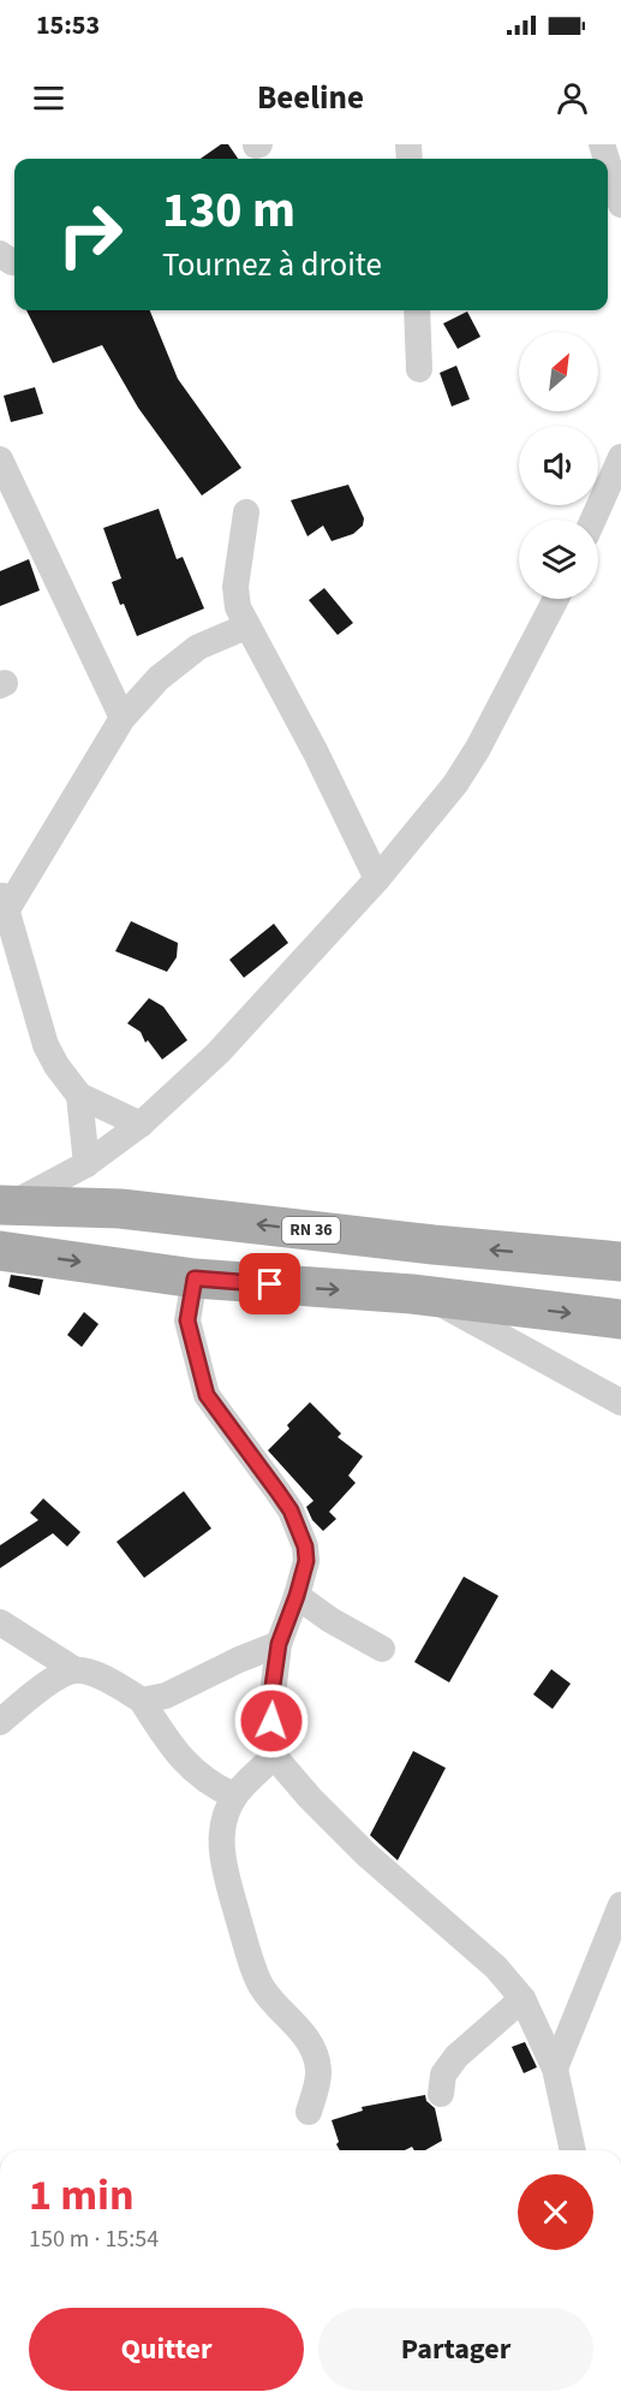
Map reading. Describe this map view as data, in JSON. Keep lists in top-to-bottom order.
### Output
{
  "streets": {
    "main road": ["RN 36"]
  },
  "north": "top right",
  "page": {
    "status": "15:53",
    "header": "Beeline",
    "turn": ["130 m", "Tournez à droite"],
    "heading": ["1 min", "150 m · 15:54"],
    "buttons": ["Quitter", "Partager"]
  }
}
